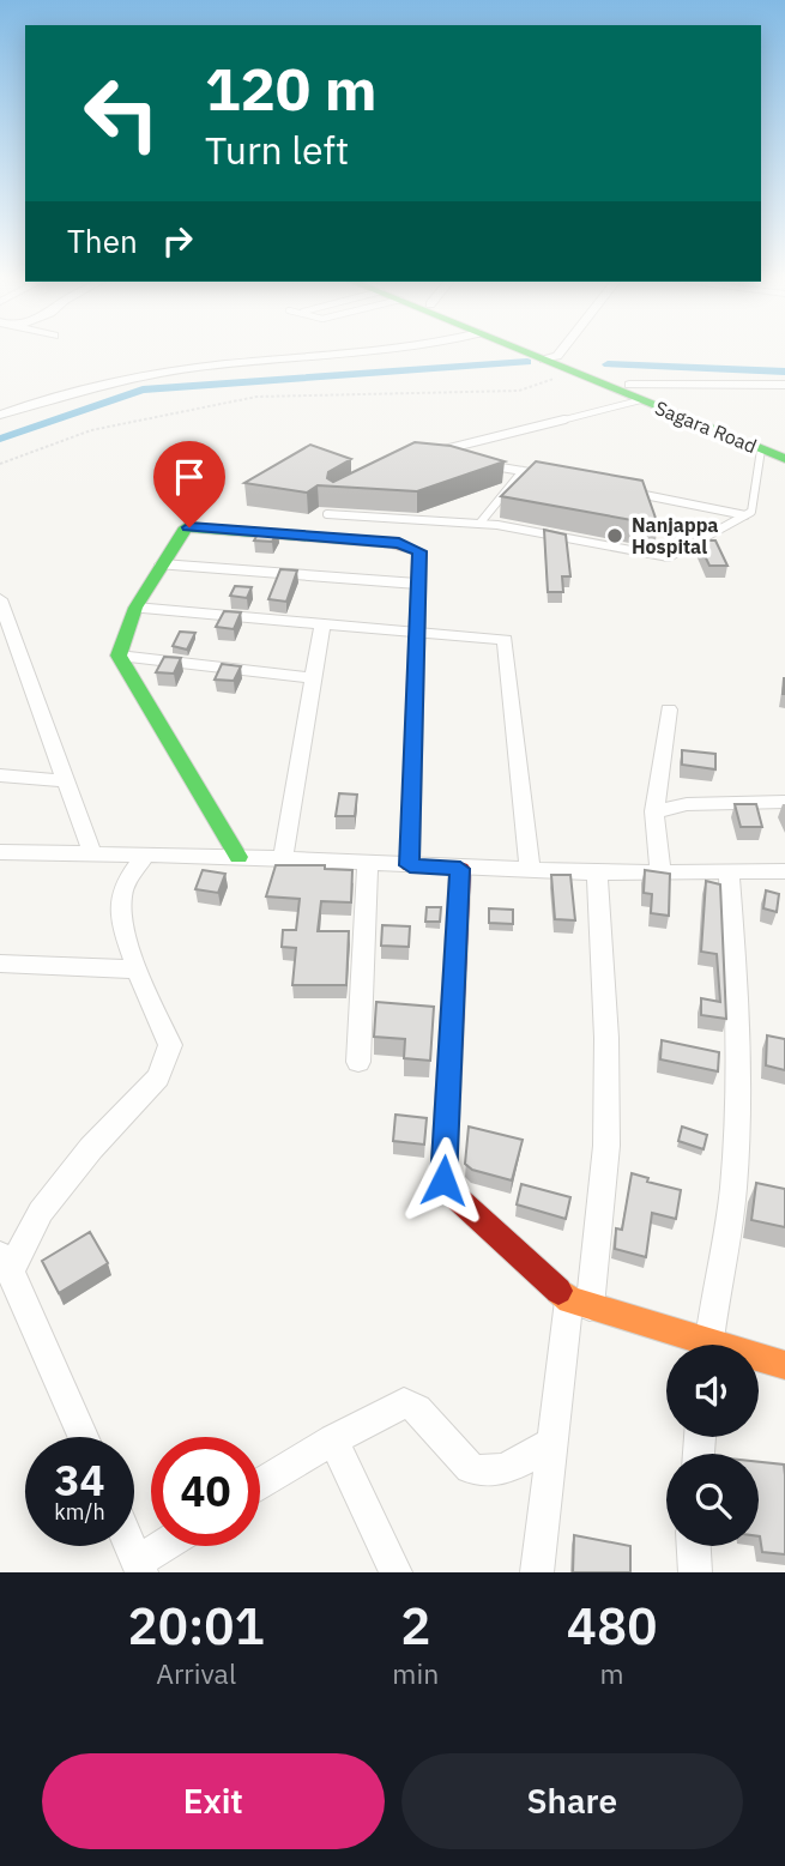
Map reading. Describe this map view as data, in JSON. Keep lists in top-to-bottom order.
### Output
{
  "streets": {
    "main road": ["Sagara Road"]
  },
  "places": ["Nanjappa Hospital"],
  "page": {
    "turn": ["120 m", "Turn left"],
    "then": "Then",
    "speed": "34 km/h",
    "limit": "40",
    "eta": [
      "20:01",
      "Arrival",
      "2",
      "min",
      "480",
      "m"
    ],
    "buttons": ["Exit", "Share"]
  }
}
